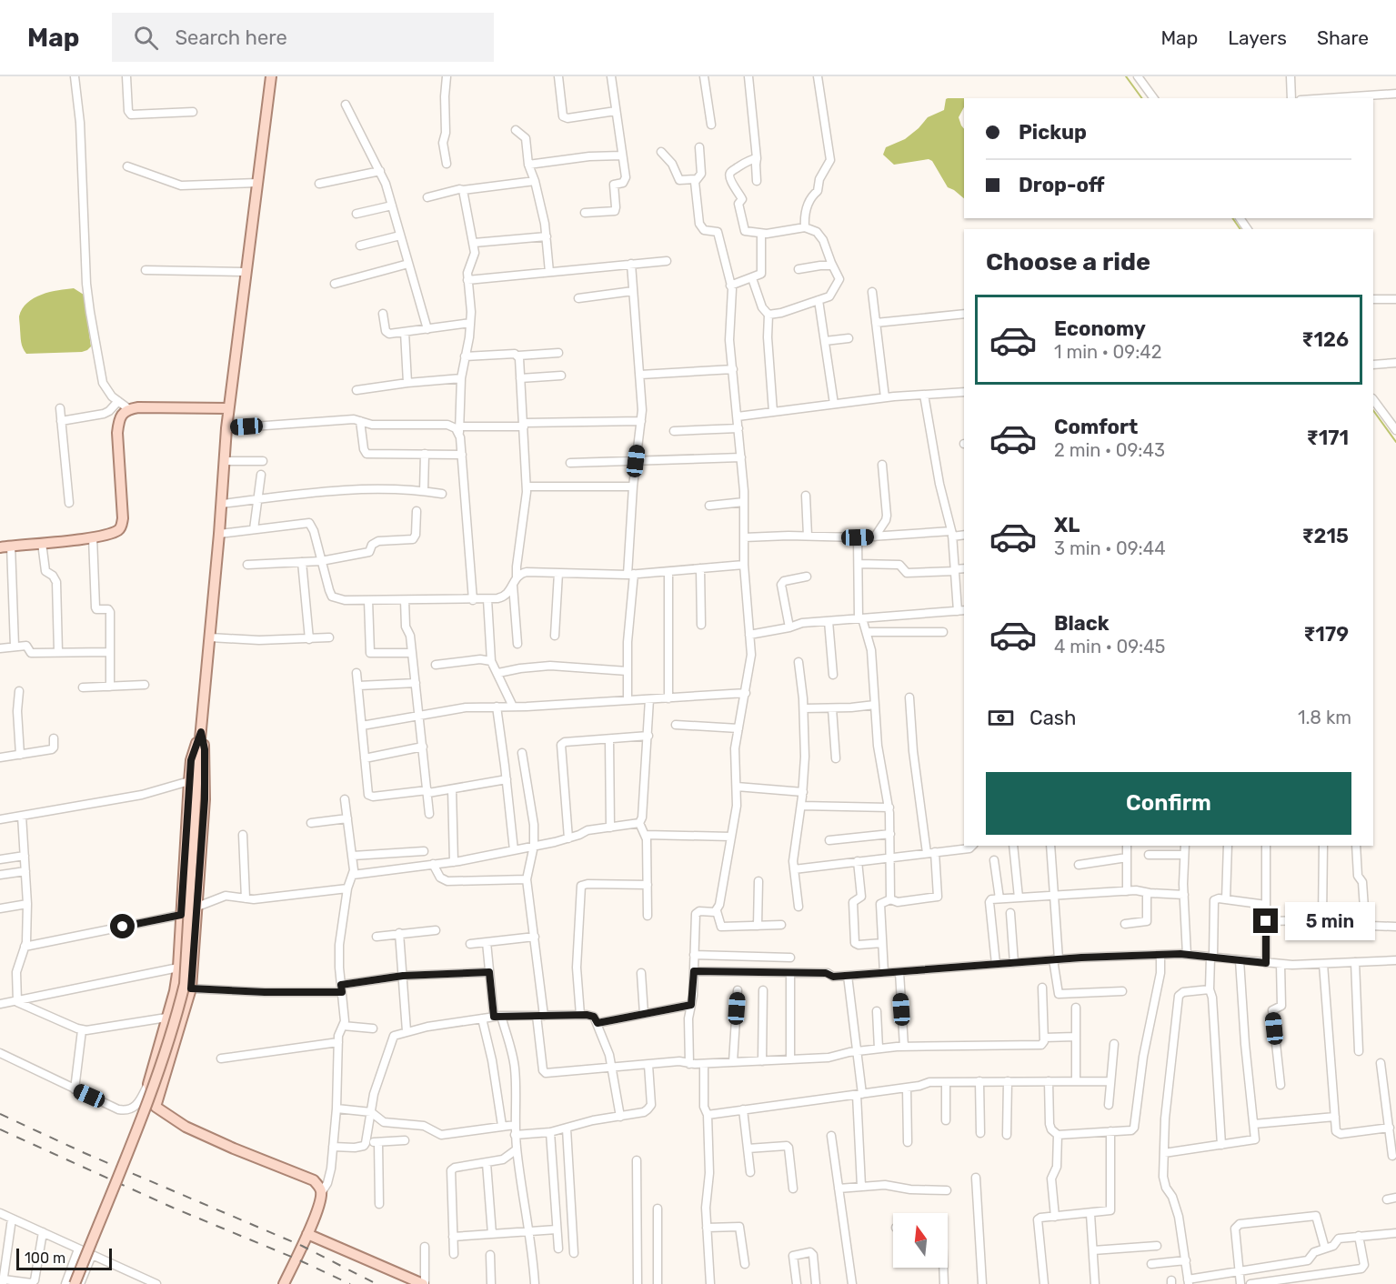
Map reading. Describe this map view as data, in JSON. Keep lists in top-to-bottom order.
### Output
{
  "scale_bar": "100 m",
  "north": "top",
  "page": {
    "header": "Map",
    "search": "Search here",
    "nav": ["Map", "Layers", "Share"],
    "banner": ["Pickup", "Drop-off"],
    "heading": "Choose a ride",
    "list": [
      {
        "name": "Economy",
        "note": "1 min · 09:42",
        "value": "₹126"
      },
      {
        "name": "Comfort",
        "note": "2 min · 09:43",
        "value": "₹171"
      },
      {
        "name": "XL",
        "note": "3 min · 09:44",
        "value": "₹215"
      },
      {
        "name": "Black",
        "note": "4 min · 09:45",
        "value": "₹179"
      }
    ],
    "pay": ["Cash", "1.8 km"],
    "buttons": "Confirm",
    "bubble": "5 min",
    "scale": "100 m"
  }
}
